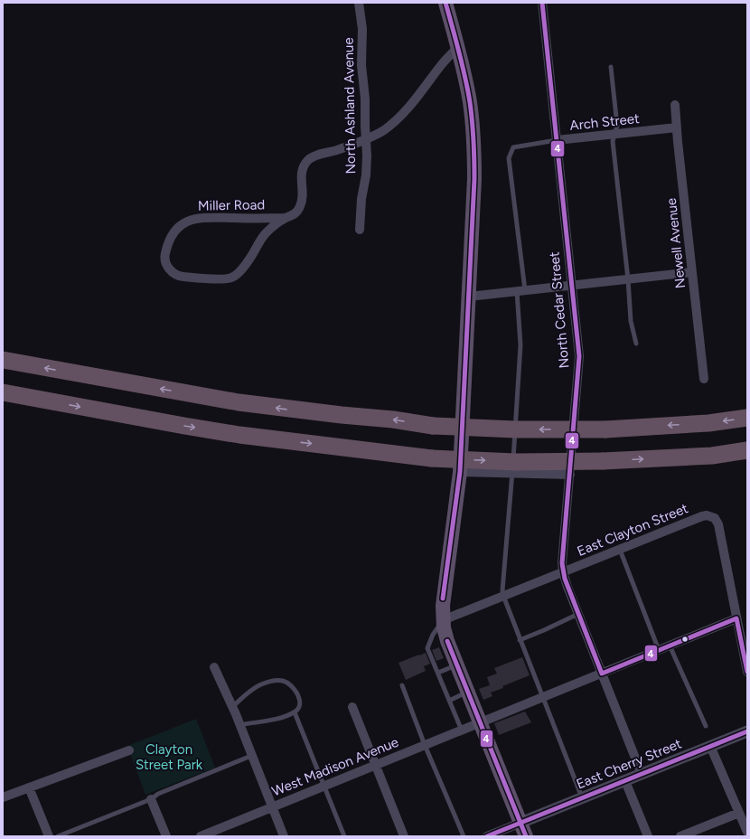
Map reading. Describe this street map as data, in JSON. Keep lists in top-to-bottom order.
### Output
{
  "streets": {
    "street": [
      "North Ashland Avenue",
      "Arch Street",
      "Miller Road",
      "Newell Avenue",
      "North Cedar Street",
      "East Clayton Street",
      "East Cherry Street",
      "West Madison Avenue"
    ]
  },
  "crossings": [
    ["North Ashland Avenue", "Miller Road"],
    ["Arch Street", "Newell Avenue"],
    ["Arch Street", "North Cedar Street"],
    ["North Cedar Street", "East Clayton Street"],
    ["North Cedar Street", "East Cherry Street"],
    ["North Cedar Street", "West Madison Avenue"],
    ["East Clayton Street", "West Madison Avenue"]
  ],
  "parks": ["Clayton Street Park"],
  "lines": ["transit line 4"]
}
